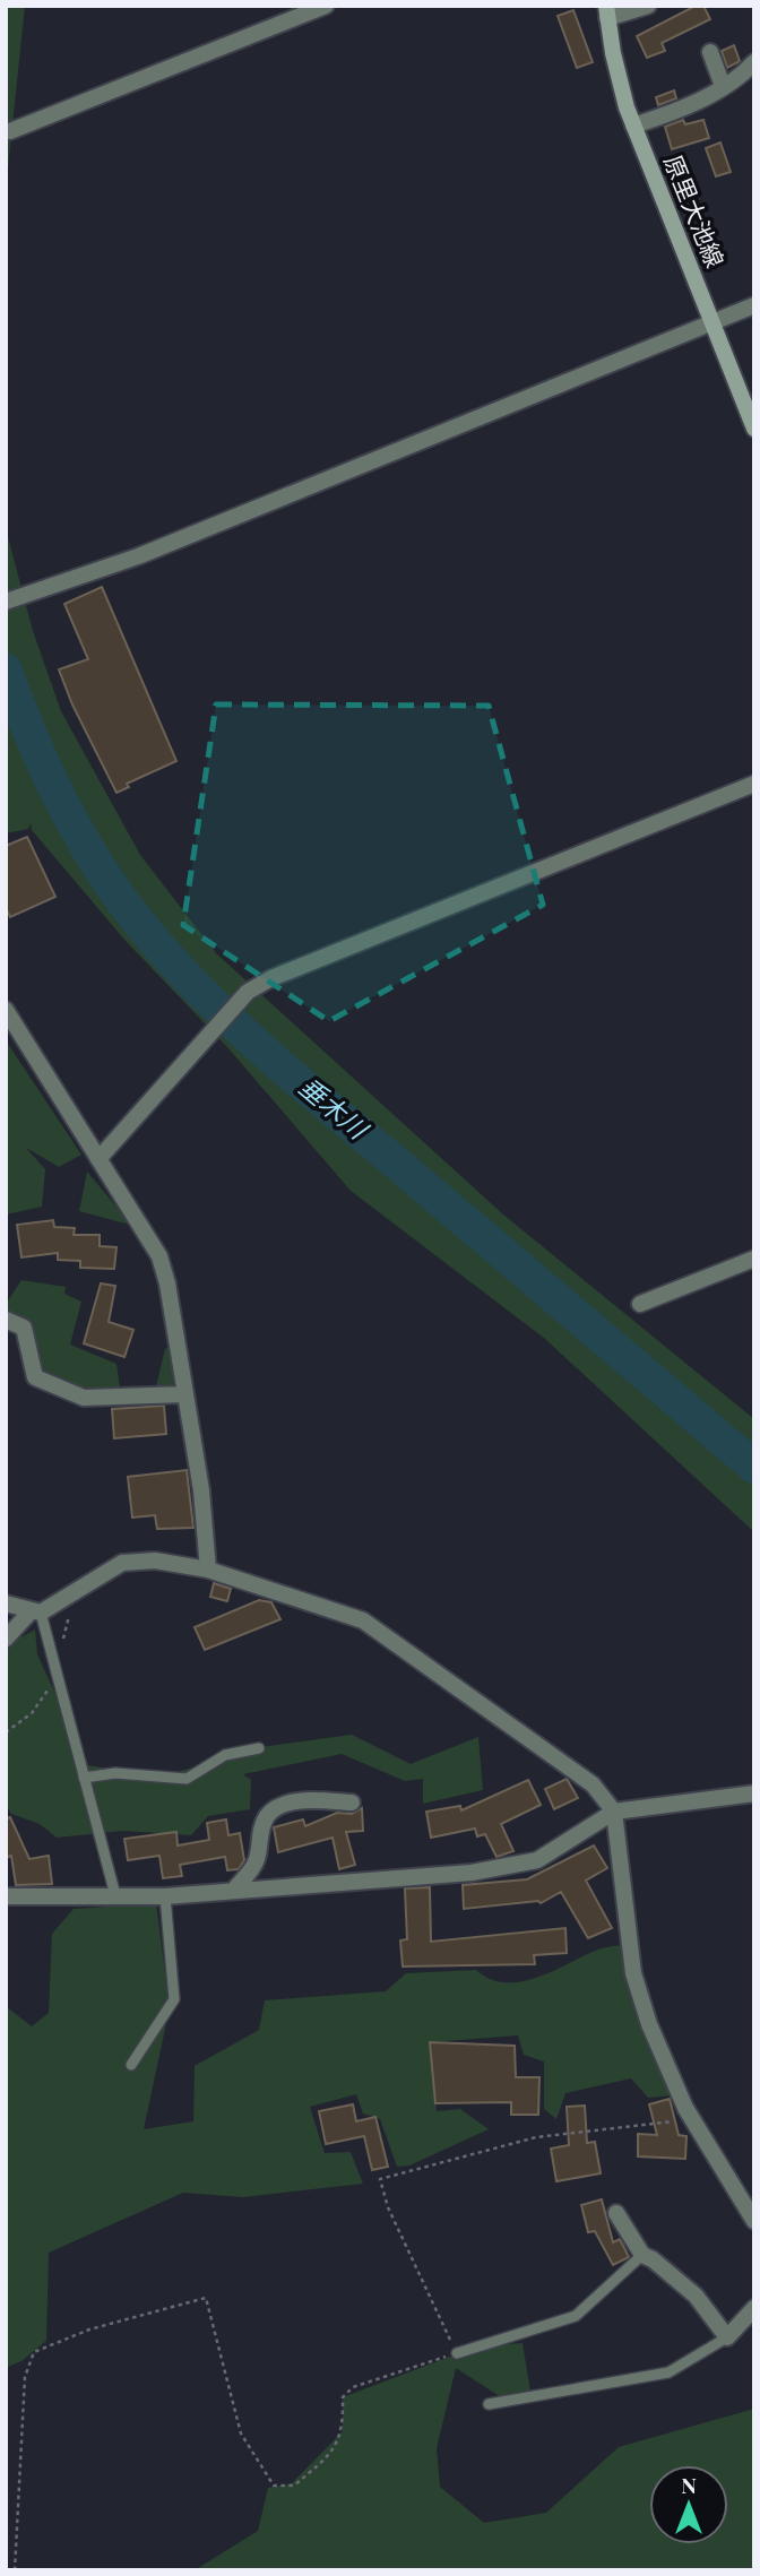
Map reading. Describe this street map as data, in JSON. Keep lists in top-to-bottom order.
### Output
{
  "streets": {
    "main road": ["原里大池線"]
  },
  "water": ["垂木川"],
  "north": "top"
}
